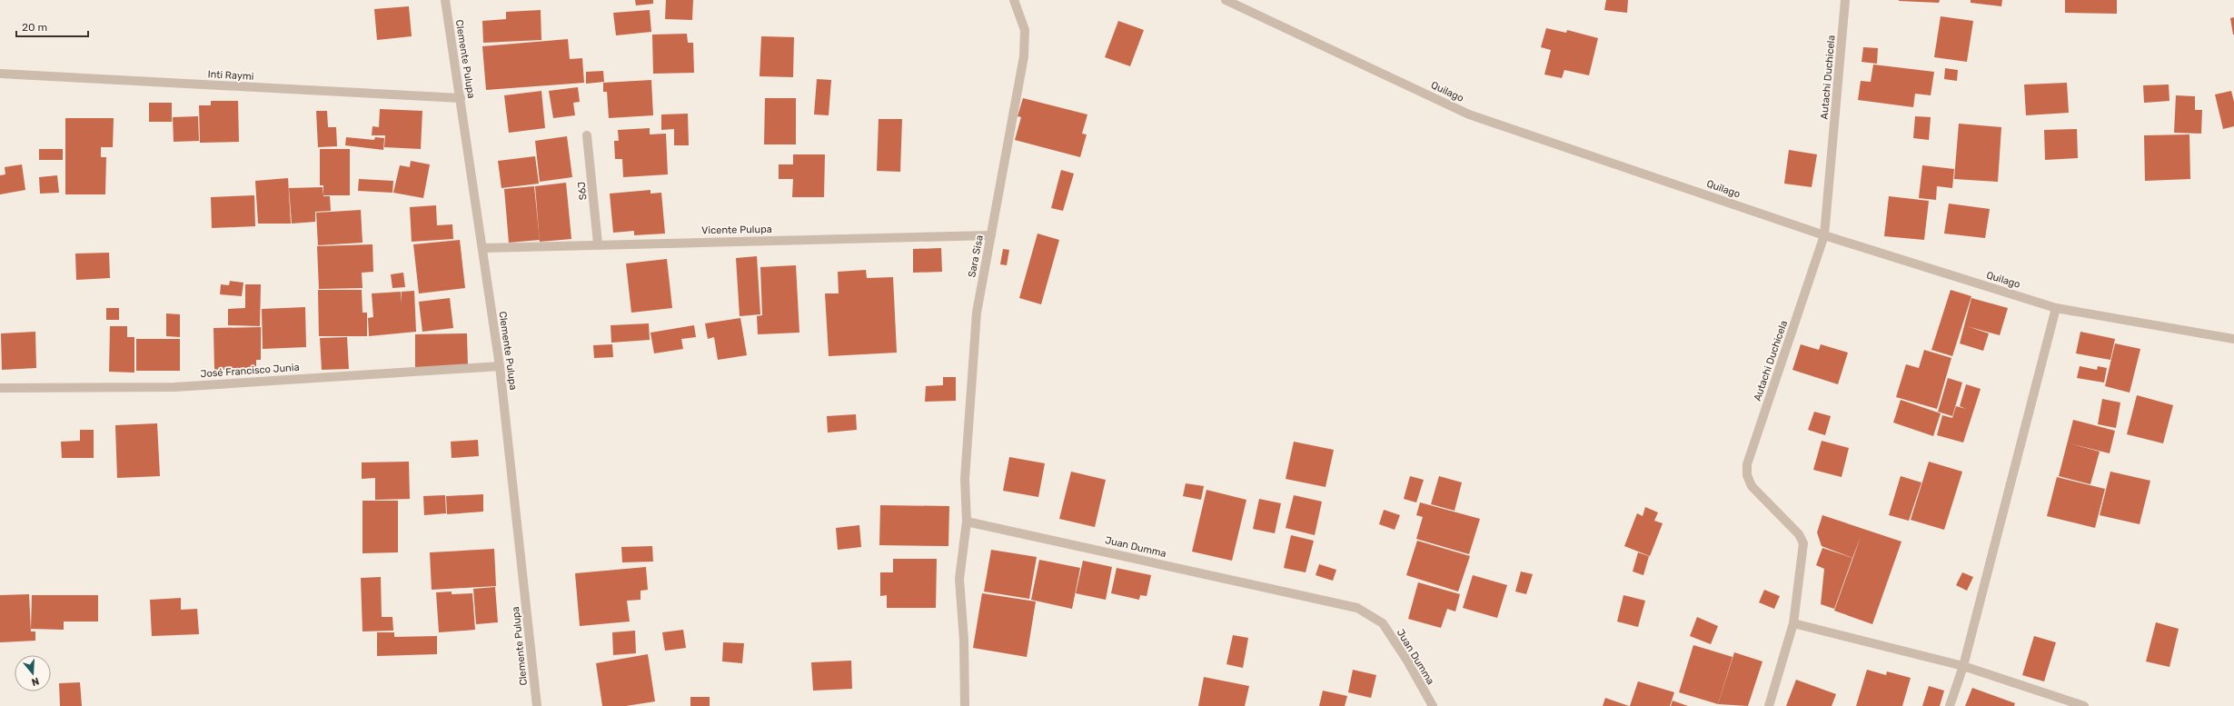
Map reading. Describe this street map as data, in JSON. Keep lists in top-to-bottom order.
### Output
{
  "streets": {
    "street": [
      "Clemente Pulupa",
      "Inti Raymi",
      "Autachi Duchicela",
      "Quilago",
      "S6J",
      "Vicente Pulupa",
      "Sara Sisa",
      "José Francisco Junia",
      "Juan Dumma"
    ]
  },
  "crossings": [
    ["Clemente Pulupa", "Inti Raymi"],
    ["Clemente Pulupa", "Vicente Pulupa"],
    ["Clemente Pulupa", "José Francisco Junia"],
    ["Autachi Duchicela", "Quilago"],
    ["S6J", "Vicente Pulupa"],
    ["Vicente Pulupa", "Sara Sisa"],
    ["Sara Sisa", "Juan Dumma"]
  ],
  "scale_bar": "20 m",
  "north": "bottom"
}
